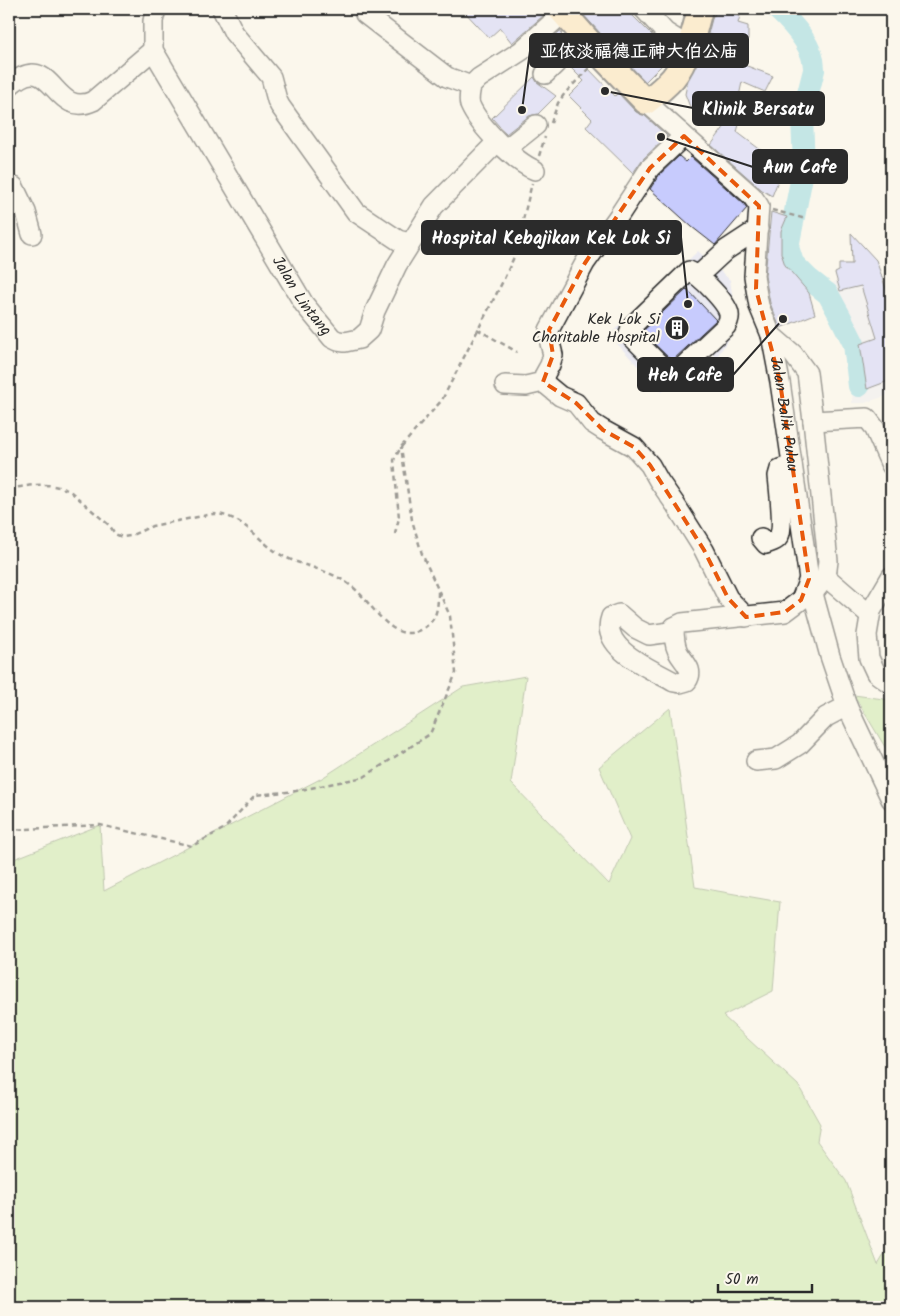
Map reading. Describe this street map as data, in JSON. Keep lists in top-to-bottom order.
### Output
{
  "streets": {
    "main road": ["Jalan Balik Pulau"],
    "street": ["Jalan Lintang"]
  },
  "places": {
    "other": [
      "Klinik Bersatu",
      "亚依淡福德正神大伯公庙",
      "Aun Cafe",
      "Hospital Kebajikan Kek Lok Si",
      "Heh Cafe"
    ],
    "building": ["Kek Lok Si Charitable Hospital"]
  },
  "scale_bar": "50 m"
}
